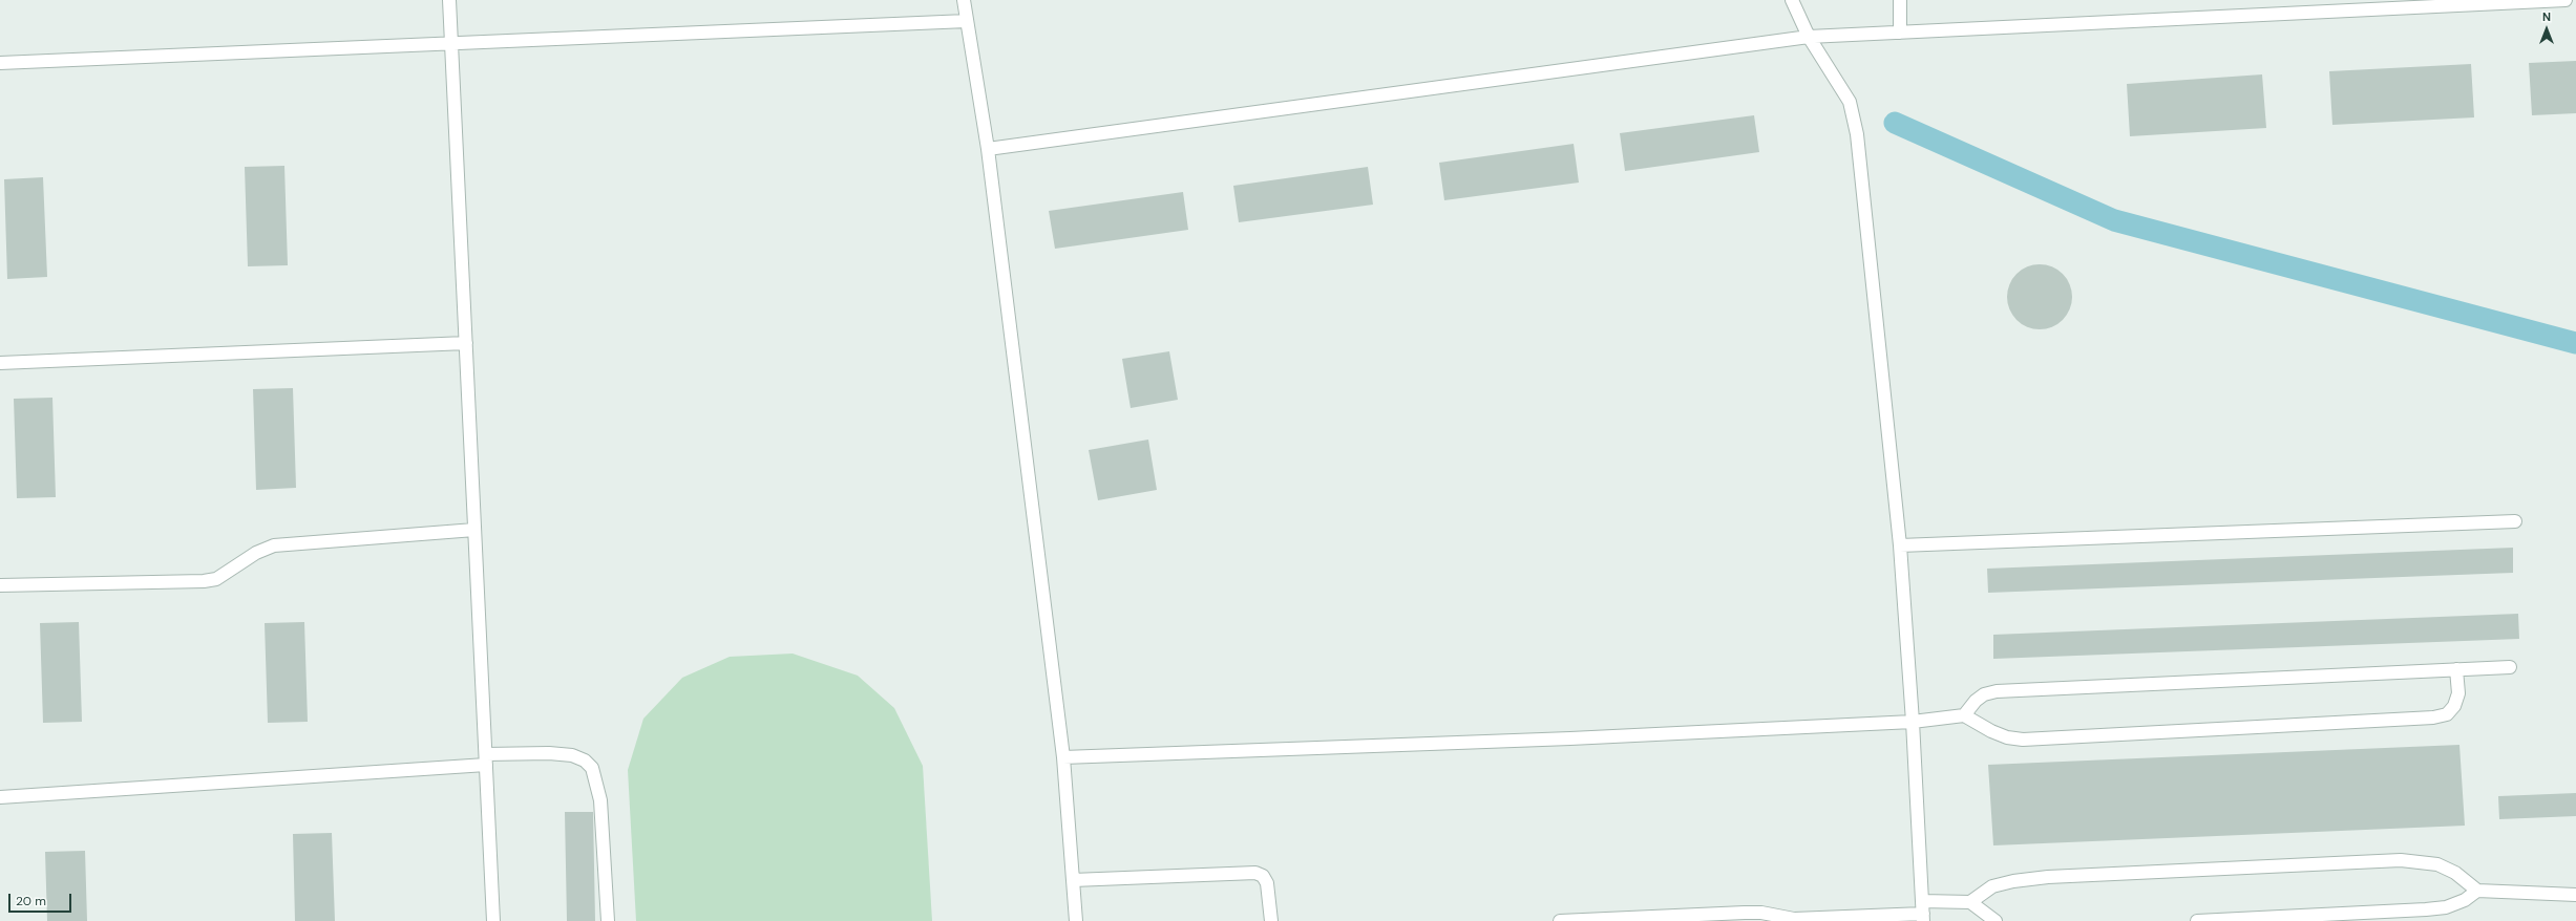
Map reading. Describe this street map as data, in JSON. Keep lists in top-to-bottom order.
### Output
{
  "scale_bar": "20 m",
  "north": "top"
}
